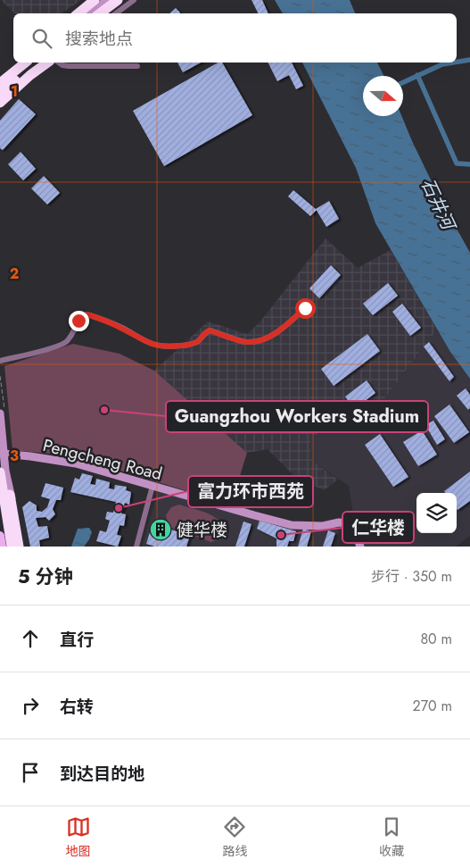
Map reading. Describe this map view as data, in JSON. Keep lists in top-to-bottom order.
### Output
{
  "streets": {
    "street": ["Pengcheng Road"]
  },
  "water": ["石井河"],
  "places": {
    "other": ["Guangzhou Workers Stadium", "富力环市西苑", "仁华楼"],
    "building": ["健华楼"]
  },
  "north": "right",
  "page": {
    "search": "搜索地点",
    "heading": ["5 分钟", "步行 · 350 m"],
    "list": [
      ["直行", "80 m"],
      ["右转", "270 m"],
      "到达目的地"
    ],
    "nav": ["地图", "路线", "收藏"]
  },
  "grid": {
    "rows": ["1", "2", "3"]
  }
}
